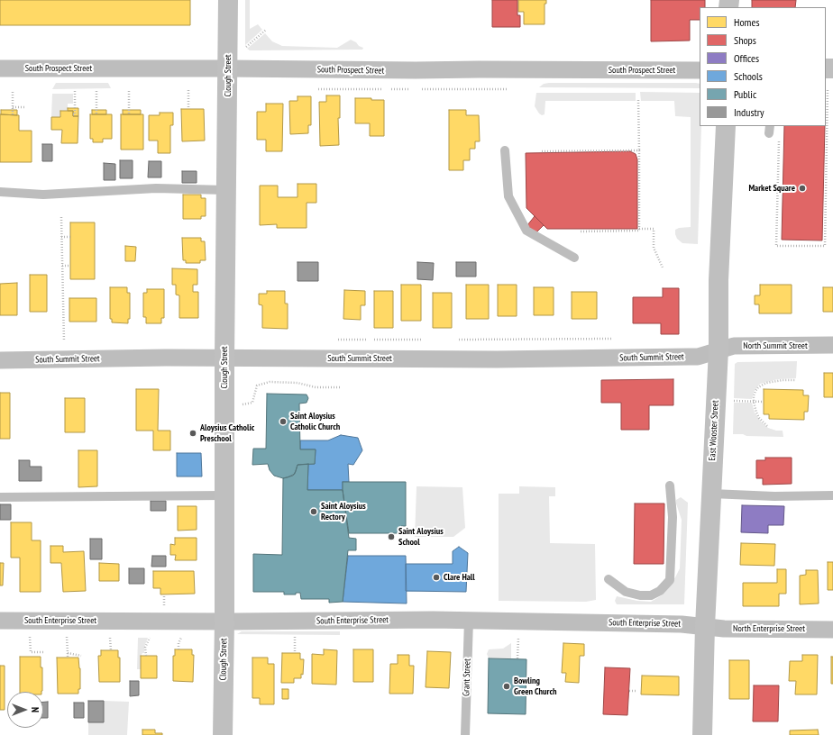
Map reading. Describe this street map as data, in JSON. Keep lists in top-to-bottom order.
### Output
{
  "streets": {
    "street": [
      "South Prospect Street",
      "Clough Street",
      "North Summit Street",
      "South Summit Street",
      "East Wooster Street",
      "South Enterprise Street",
      "North Enterprise Street"
    ],
    "lane": ["Grant Street"]
  },
  "crossings": [
    ["South Prospect Street", "Clough Street"],
    ["Clough Street", "South Summit Street"],
    ["Clough Street", "South Enterprise Street"],
    ["North Summit Street", "South Summit Street"],
    ["North Summit Street", "East Wooster Street"],
    ["South Summit Street", "East Wooster Street"],
    ["East Wooster Street", "South Enterprise Street"],
    ["East Wooster Street", "North Enterprise Street"],
    ["South Enterprise Street", "North Enterprise Street"],
    ["South Enterprise Street", "Grant Street"]
  ],
  "places": [
    "Market Square",
    "Saint Aloysius Catholic Church",
    "Aloysius Catholic Preschool",
    "Saint Aloysius Rectory",
    "Saint Aloysius School",
    "Clare Hall",
    "Bowling Green Church"
  ],
  "legend": [
    "Homes",
    "Shops",
    "Offices",
    "Schools",
    "Public",
    "Industry"
  ],
  "north": "right"
}
